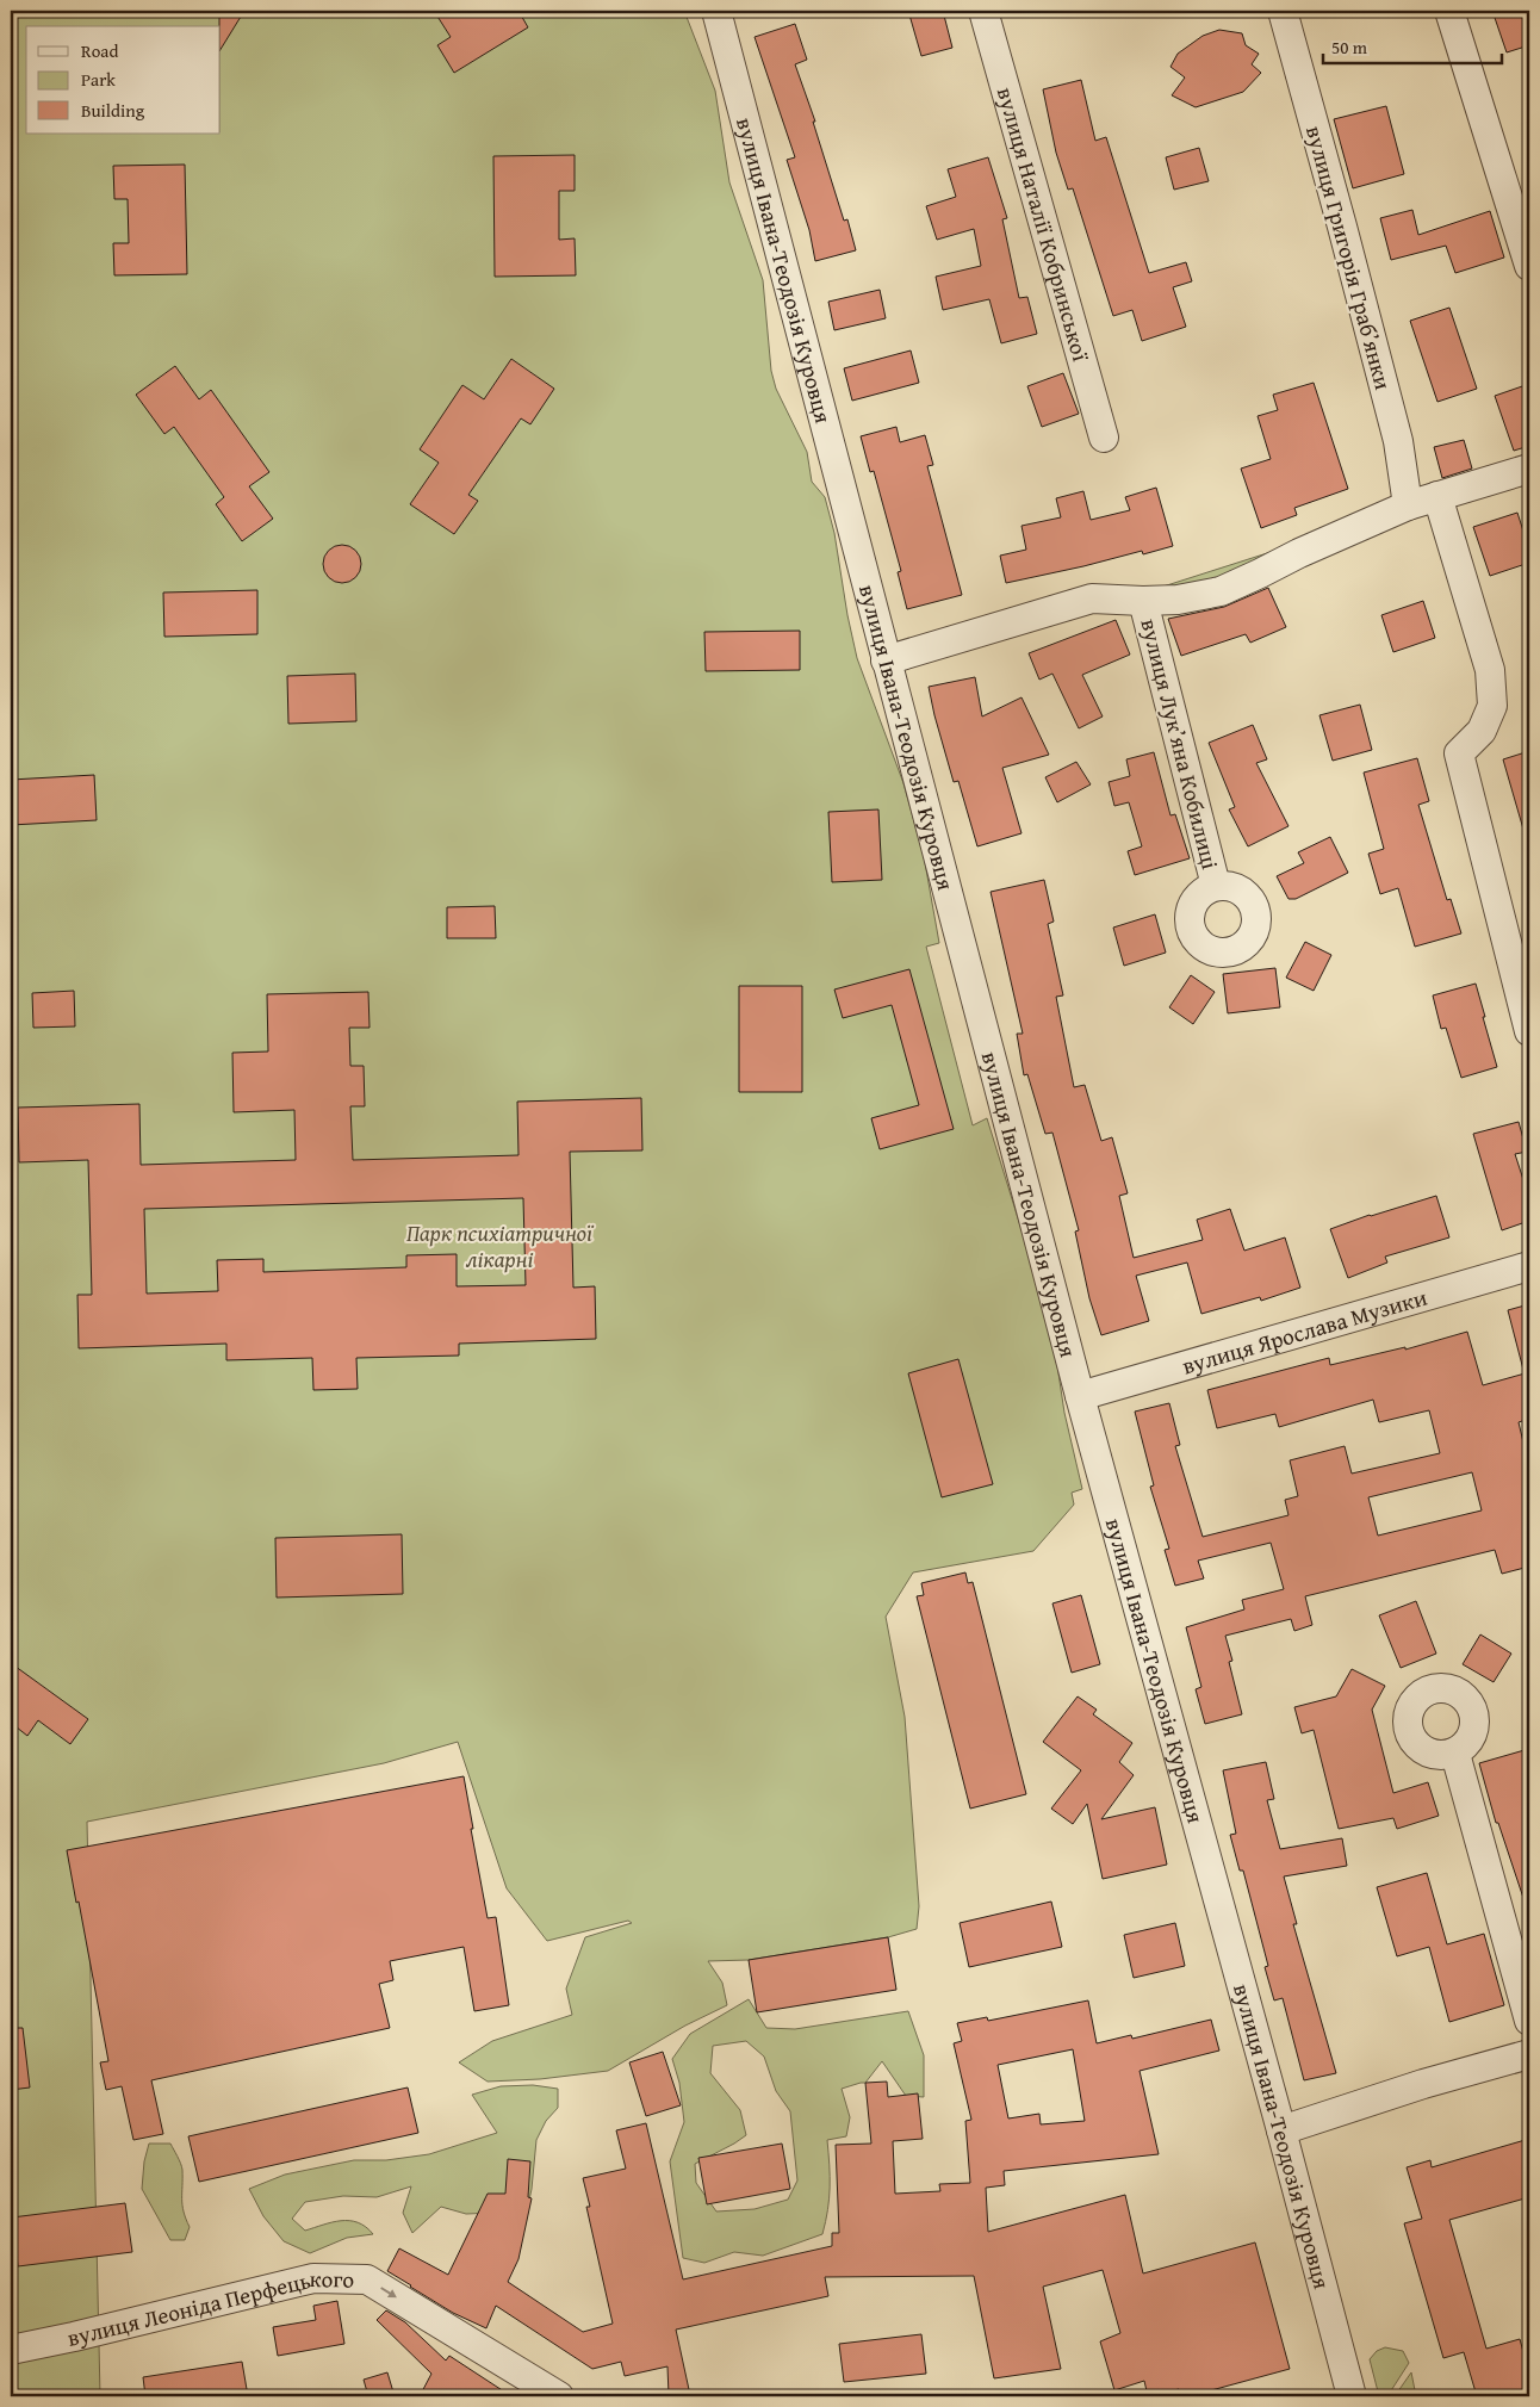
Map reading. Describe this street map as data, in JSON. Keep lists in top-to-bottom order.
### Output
{
  "streets": {
    "street": [
      "вулиця Наталії Кобринської",
      "вулиця Григорія Грабʼянки",
      "вулиця Івана-Теодозія Куровця",
      "вулиця Лукʼяна Кобилиці",
      "вулиця Ярослава Музики",
      "вулиця Леоніда Перфецького"
    ]
  },
  "crossings": [
    ["вулиця Григорія Грабʼянки", "вулиця Лукʼяна Кобилиці"],
    ["вулиця Івана-Теодозія Куровця", "вулиця Лукʼяна Кобилиці"],
    ["вулиця Івана-Теодозія Куровця", "вулиця Ярослава Музики"]
  ],
  "one_way": ["вулиця Леоніда Перфецького"],
  "parks": ["Парк психіатричної лікарні"],
  "legend": ["Road", "Park", "Building"],
  "scale_bar": "50 m"
}
